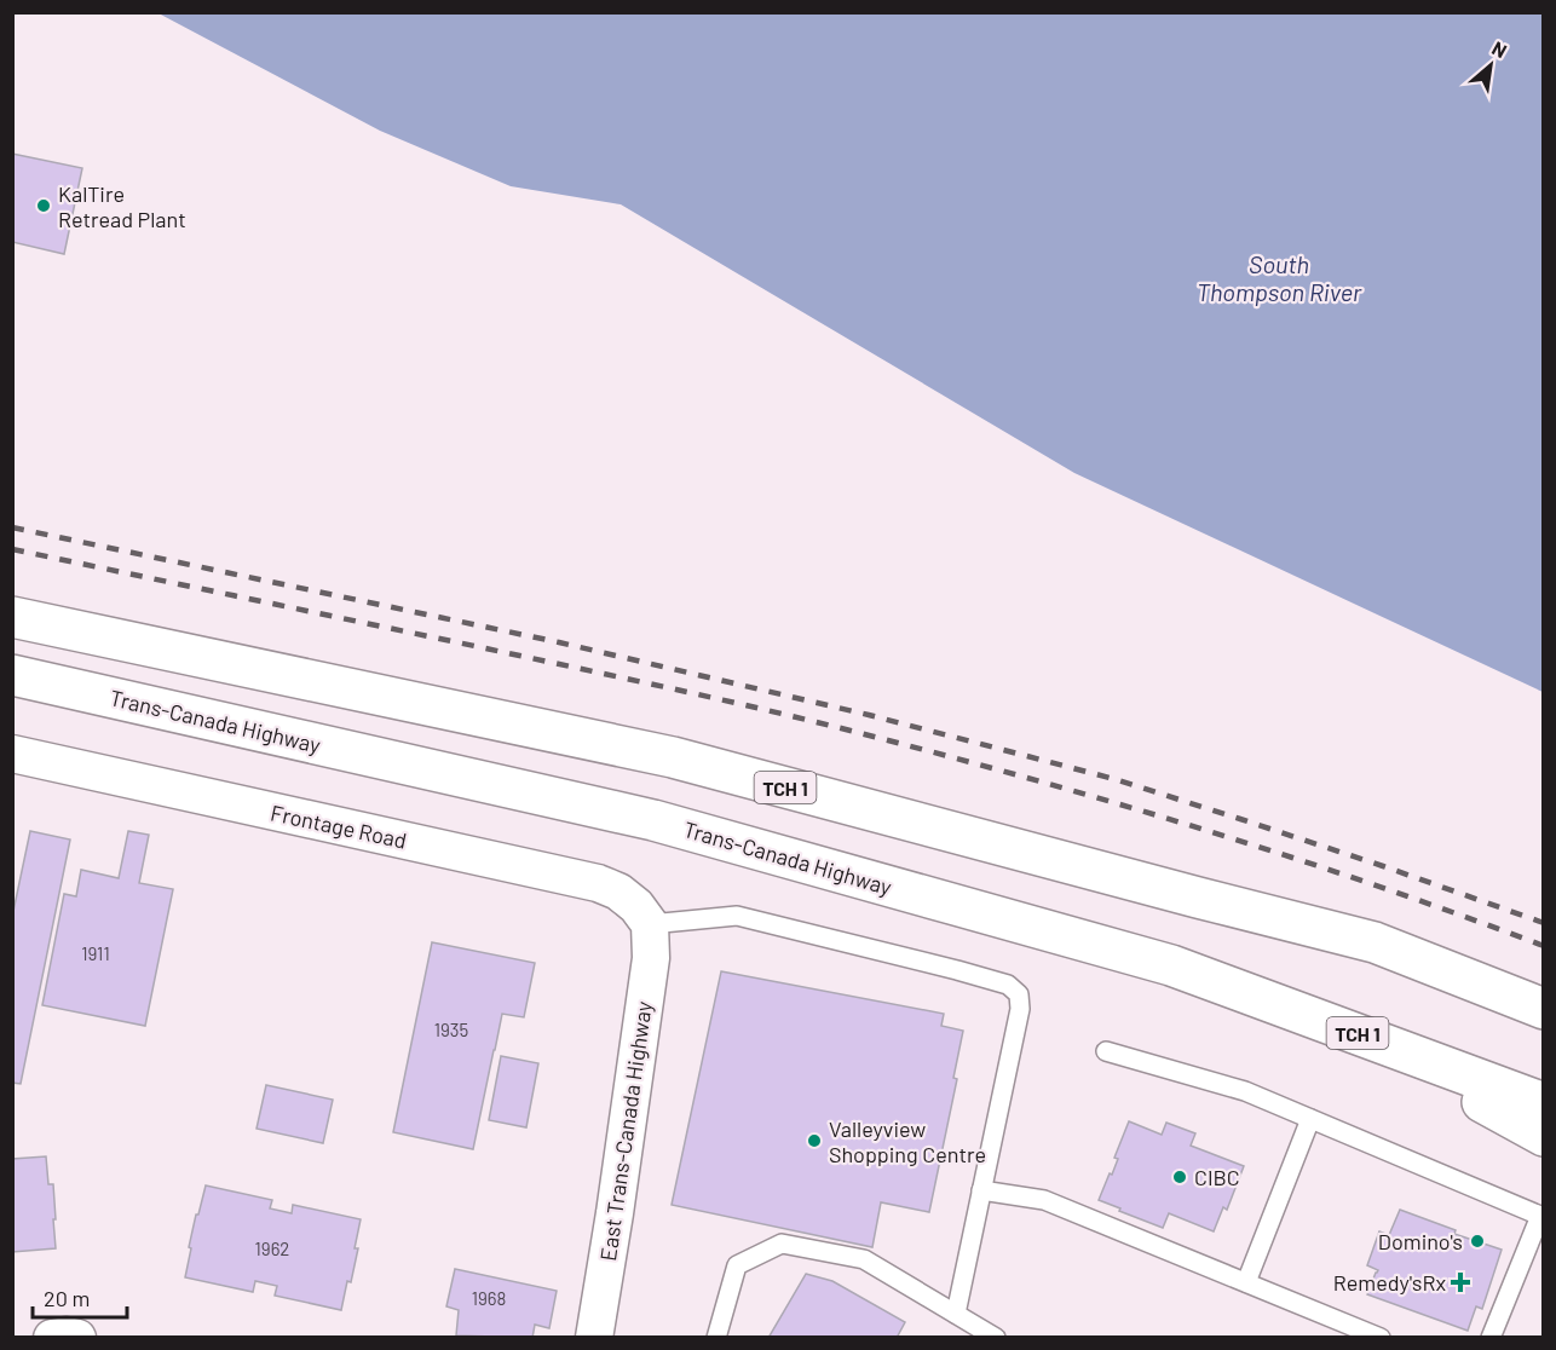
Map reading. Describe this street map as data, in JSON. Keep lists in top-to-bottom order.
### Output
{
  "streets": {
    "highway": ["Trans-Canada Highway", "TCH 1"],
    "street": ["Frontage Road", "East Trans-Canada Highway"]
  },
  "crossings": [
    ["Frontage Road", "East Trans-Canada Highway"]
  ],
  "water": ["South Thompson River"],
  "places": {
    "other": [
      "KalTire Retread Plant",
      "Valleyview Shopping Centre",
      "CIBC",
      "Domino's"
    ],
    "health": ["Remedy'sRx"]
  },
  "house_numbers": [
    "1911",
    "1935",
    "1962",
    "1968"
  ],
  "scale_bar": "20 m",
  "north": "top right"
}
